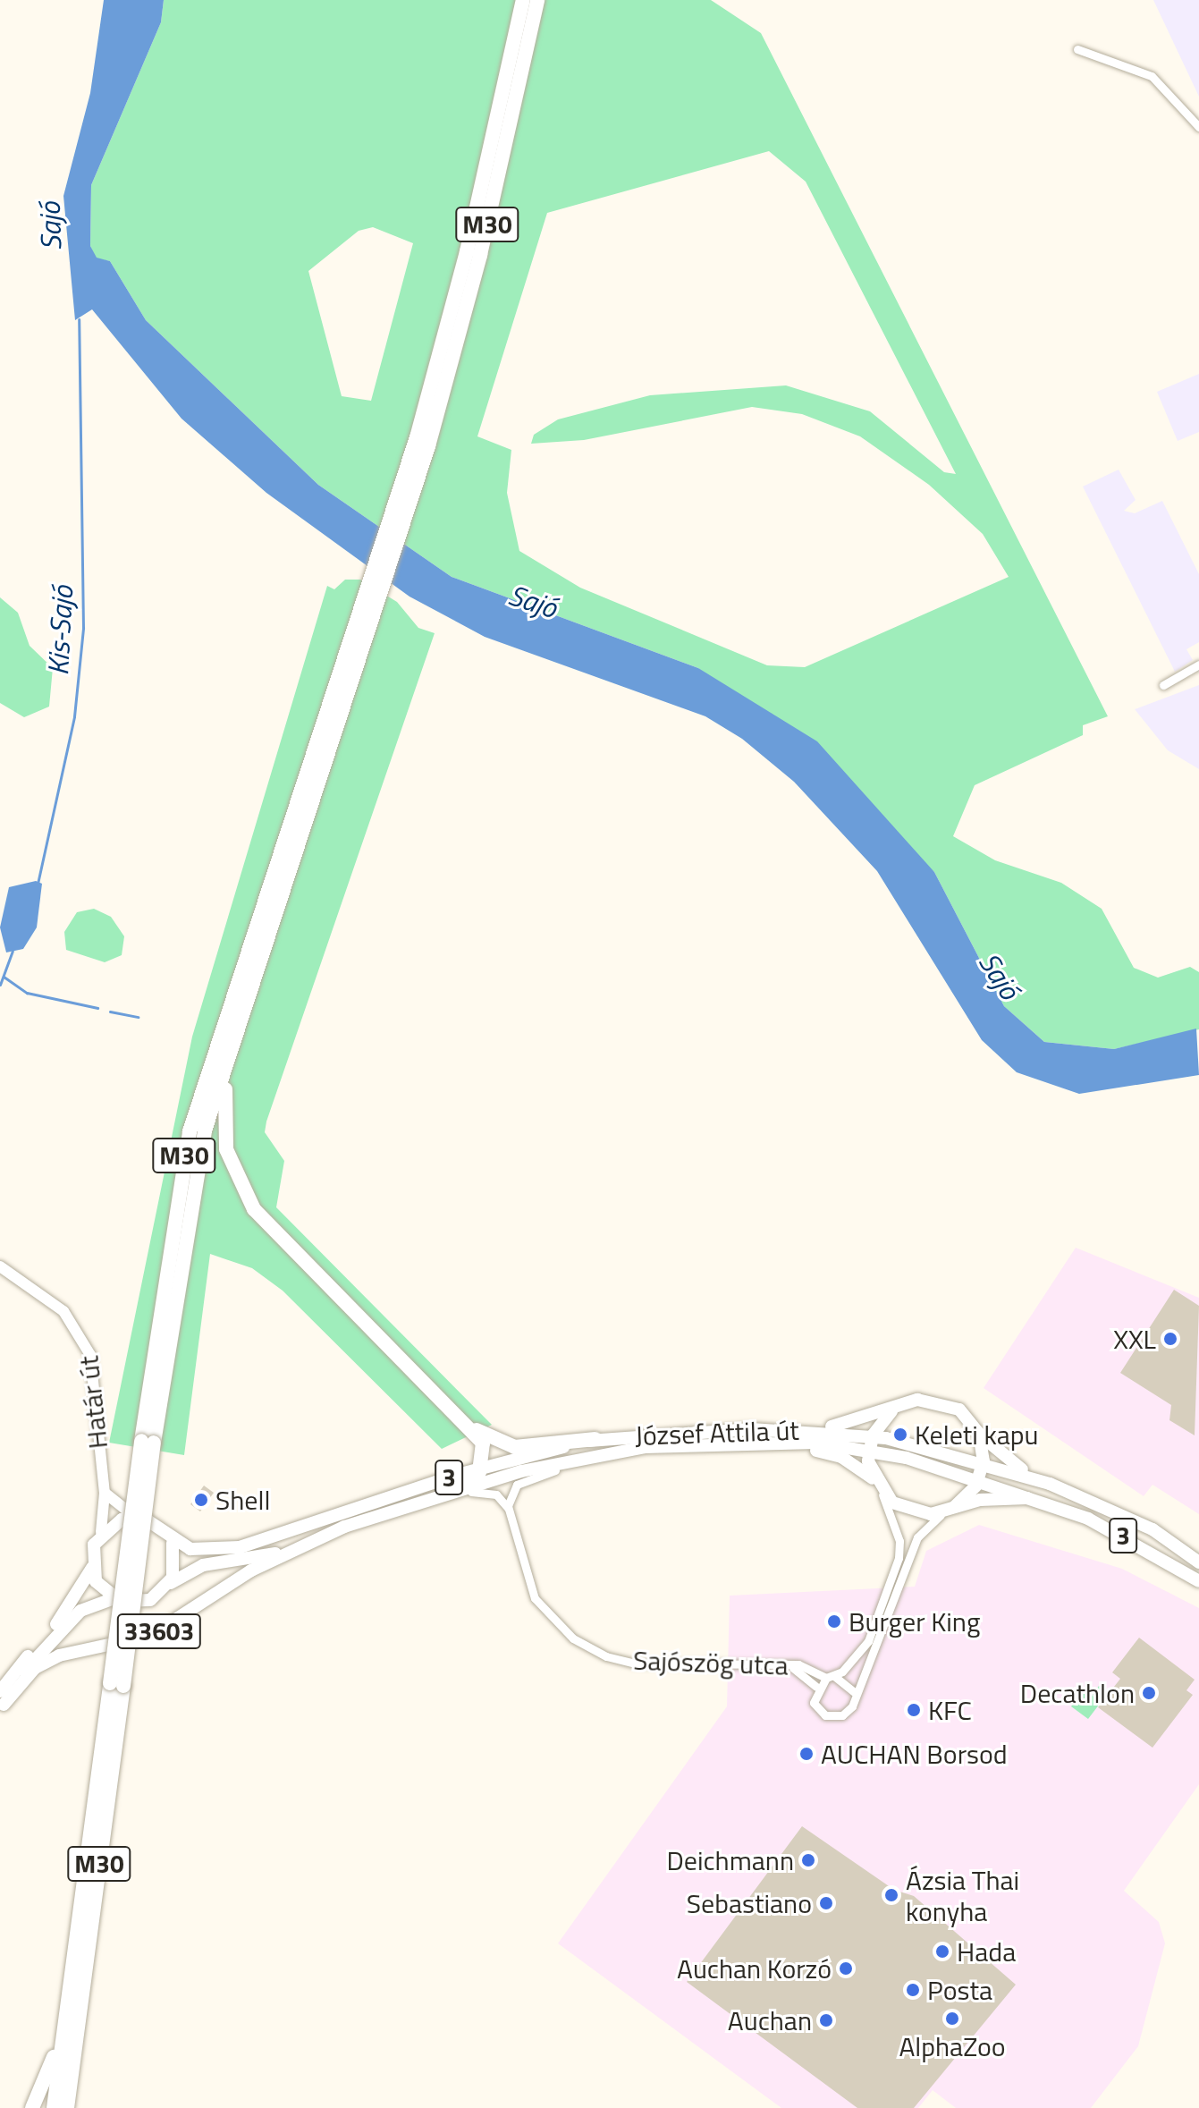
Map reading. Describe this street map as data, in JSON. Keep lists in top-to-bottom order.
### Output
{
  "streets": {
    "highway": ["M30"],
    "main road": [
      "Határ út",
      "József Attila út",
      "3",
      "33603"
    ],
    "street": ["Sajószög utca"]
  },
  "crossings": [
    ["Határ út", "József Attila út"],
    ["Határ út", "3"],
    ["József Attila út", "3"],
    ["József Attila út", "33603"],
    ["3", "33603"]
  ],
  "water": ["Sajó", "Kis-Sajó"],
  "places": [
    "XXL",
    "Keleti kapu",
    "Shell",
    "Burger King",
    "Decathlon",
    "KFC",
    "AUCHAN Borsod",
    "Deichmann",
    "Ázsia Thai konyha",
    "Sebastiano",
    "Hada",
    "Auchan Korzó",
    "Posta",
    "AlphaZoo",
    "Auchan"
  ]
}
